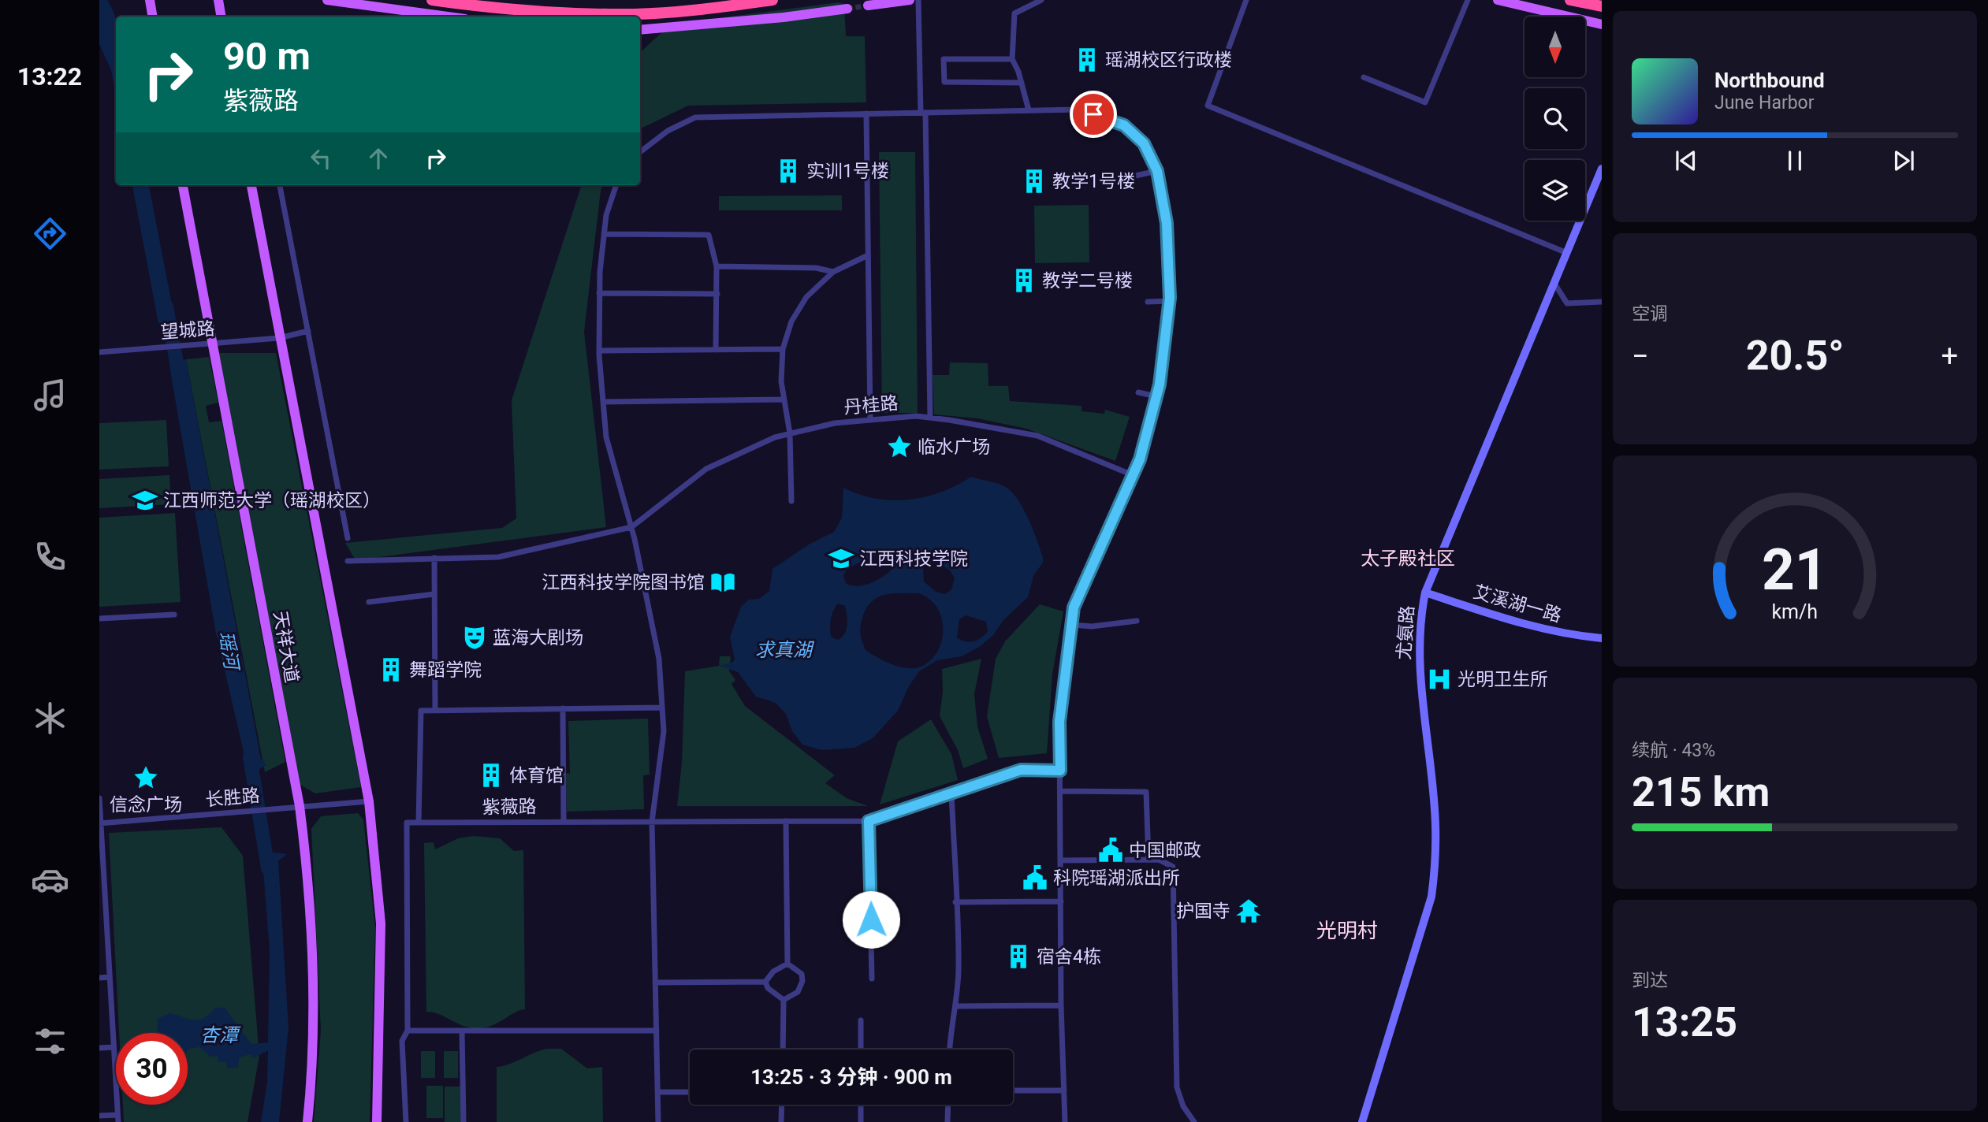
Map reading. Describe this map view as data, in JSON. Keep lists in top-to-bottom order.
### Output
{
  "streets": {
    "main road": ["艾溪湖一路", "尤氨路", "天祥大道"],
    "street": [
      "望城路",
      "丹桂路",
      "长胜路",
      "紫薇路"
    ]
  },
  "crossings": [
    ["望城路", "天祥大道"],
    ["艾溪湖一路", "尤氨路"],
    ["天祥大道", "长胜路"]
  ],
  "districts": ["太子殿社区", "光明村"],
  "water": ["瑶河", "求真湖", "杏潭"],
  "places": {
    "building": [
      "瑶湖校区行政楼",
      "实训1号楼",
      "教学1号楼",
      "教学二号楼",
      "舞蹈学院",
      "体育馆",
      "宿舍4栋"
    ],
    "place": ["临水广场", "信念广场"],
    "school or university": ["江西师范大学（瑶湖校区）", "江西科技学院"],
    "library": ["江西科技学院图书馆"],
    "theatre": ["蓝海大剧场"],
    "hospital": ["光明卫生所"],
    "public building": ["中国邮政", "科院瑶湖派出所"],
    "temple": ["护国寺"]
  },
  "north": "bottom",
  "page": {
    "tabs": "13:22",
    "turn": ["90 m", "紫薇路"],
    "song": ["Northbound", "June Harbor"],
    "tile": [
      "空调",
      ["续航 · 43%", "215 km"],
      ["到达", "13:25"]
    ],
    "heat": ["−", "20.5°", "+"],
    "limit": "30",
    "trip": "13:25 · 3 分钟 · 900 m",
    "gauge": ["21", "km/h"]
  }
}
